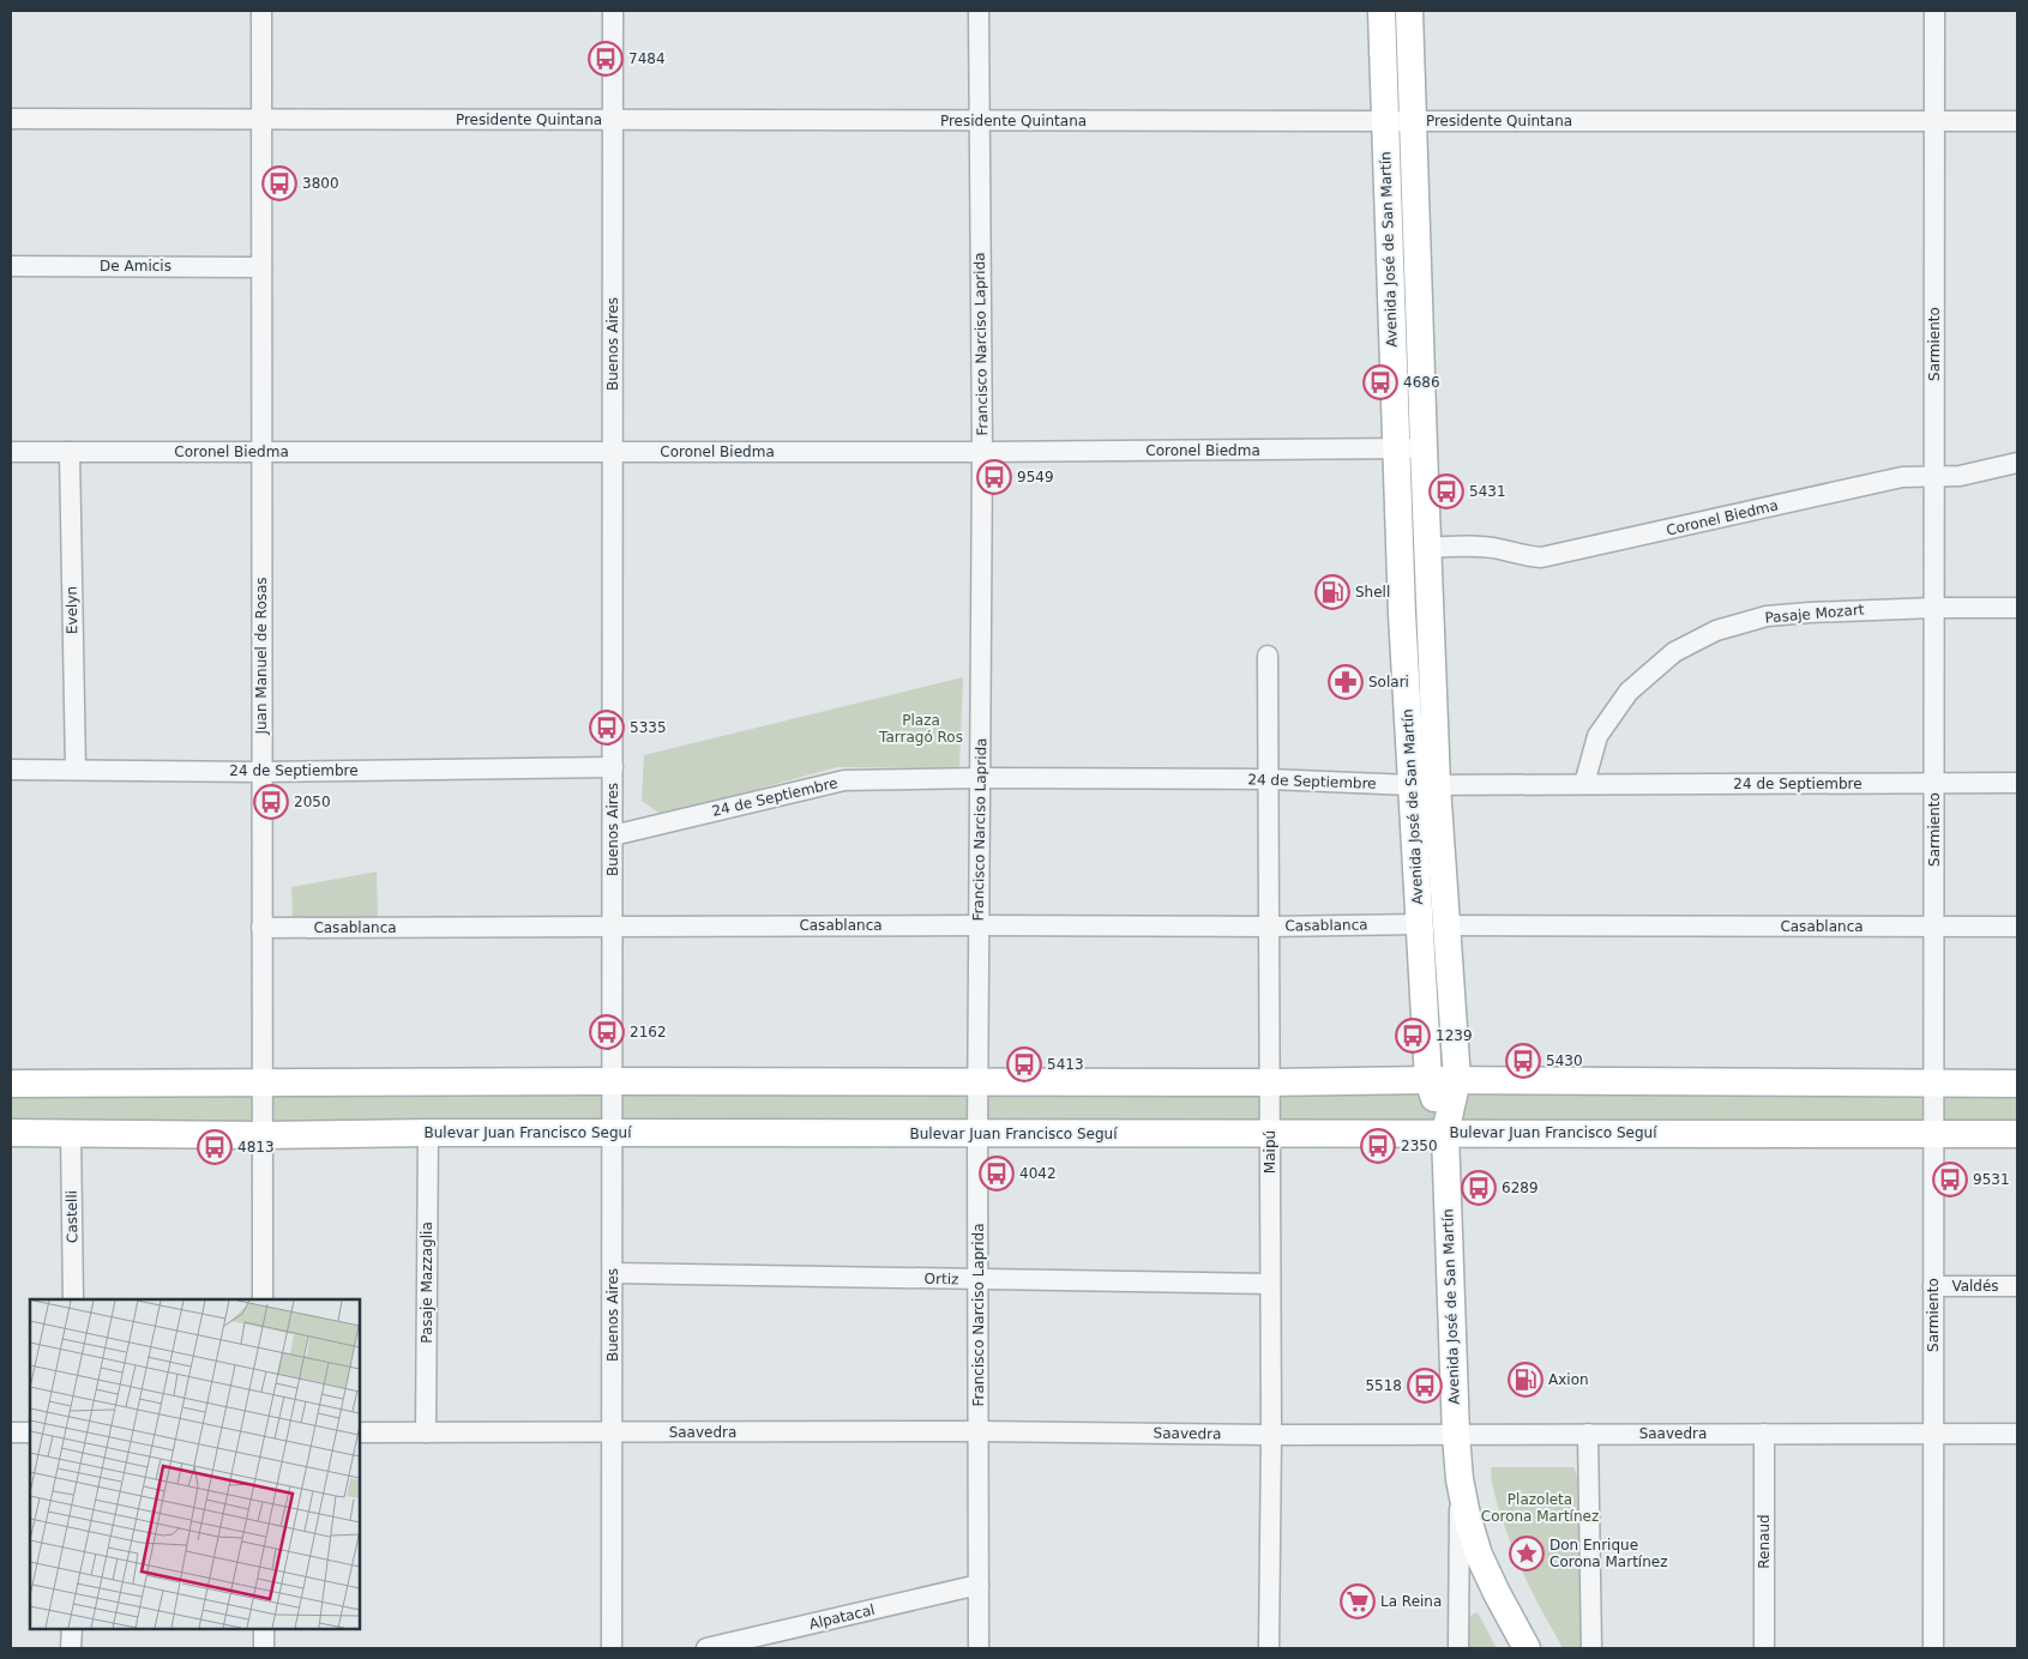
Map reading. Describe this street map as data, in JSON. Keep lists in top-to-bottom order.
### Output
{
  "streets": {
    "main road": ["Avenida José de San Martín", "Bulevar Juan Francisco Seguí"],
    "street": [
      "Presidente Quintana",
      "De Amicis",
      "Buenos Aires",
      "Francisco Narciso Laprida",
      "Sarmiento",
      "Coronel Biedma",
      "Evelyn",
      "Pasaje Mozart",
      "Juan Manuel de Rosas",
      "24 de Septiembre",
      "Casablanca",
      "Maipú",
      "Castelli",
      "Ortiz",
      "Pasaje Mazzaglia",
      "Valdés",
      "Saavedra",
      "Renaud",
      "Alpatacal"
    ]
  },
  "crossings": [
    ["Presidente Quintana", "Avenida José de San Martín"],
    ["Presidente Quintana", "Buenos Aires"],
    ["Presidente Quintana", "Francisco Narciso Laprida"],
    ["Presidente Quintana", "Sarmiento"],
    ["Presidente Quintana", "Juan Manuel de Rosas"],
    ["Avenida José de San Martín", "Coronel Biedma"],
    ["Avenida José de San Martín", "24 de Septiembre"],
    ["Avenida José de San Martín", "Casablanca"],
    ["Avenida José de San Martín", "Bulevar Juan Francisco Seguí"],
    ["Avenida José de San Martín", "Saavedra"],
    ["De Amicis", "Juan Manuel de Rosas"],
    ["Buenos Aires", "Coronel Biedma"],
    ["Buenos Aires", "24 de Septiembre"],
    ["Buenos Aires", "Casablanca"],
    ["Buenos Aires", "Bulevar Juan Francisco Seguí"],
    ["Buenos Aires", "Ortiz"],
    ["Buenos Aires", "Saavedra"],
    ["Francisco Narciso Laprida", "Coronel Biedma"],
    ["Francisco Narciso Laprida", "24 de Septiembre"],
    ["Francisco Narciso Laprida", "Casablanca"],
    ["Francisco Narciso Laprida", "Bulevar Juan Francisco Seguí"],
    ["Francisco Narciso Laprida", "Ortiz"],
    ["Francisco Narciso Laprida", "Saavedra"],
    ["Francisco Narciso Laprida", "Alpatacal"],
    ["Sarmiento", "Coronel Biedma"],
    ["Sarmiento", "Pasaje Mozart"],
    ["Sarmiento", "24 de Septiembre"],
    ["Sarmiento", "Casablanca"],
    ["Sarmiento", "Bulevar Juan Francisco Seguí"],
    ["Sarmiento", "Valdés"],
    ["Sarmiento", "Saavedra"],
    ["Coronel Biedma", "Evelyn"],
    ["Coronel Biedma", "Juan Manuel de Rosas"],
    ["Evelyn", "24 de Septiembre"],
    ["Pasaje Mozart", "24 de Septiembre"],
    ["Juan Manuel de Rosas", "24 de Septiembre"],
    ["Juan Manuel de Rosas", "Casablanca"],
    ["Juan Manuel de Rosas", "Bulevar Juan Francisco Seguí"],
    ["24 de Septiembre", "Maipú"],
    ["Casablanca", "Maipú"],
    ["Bulevar Juan Francisco Seguí", "Maipú"],
    ["Bulevar Juan Francisco Seguí", "Castelli"],
    ["Bulevar Juan Francisco Seguí", "Pasaje Mazzaglia"],
    ["Maipú", "Ortiz"],
    ["Maipú", "Saavedra"],
    ["Pasaje Mazzaglia", "Saavedra"],
    ["Saavedra", "Renaud"]
  ],
  "parks": ["Plaza Tarragó Ros", "Plazoleta Corona Martínez"],
  "places": {
    "bus stop": [
      "7484",
      "3800",
      "4686",
      "9549",
      "5431",
      "5335",
      "2050",
      "2162",
      "1239",
      "5430",
      "5413",
      "2350",
      "4813",
      "4042",
      "9531",
      "6289",
      "5518"
    ],
    "fuel station": ["Shell", "Axion"],
    "pharmacy": ["Solari"],
    "place": ["Don Enrique Corona Martínez"],
    "supermarket": ["La Reina"]
  }
}
